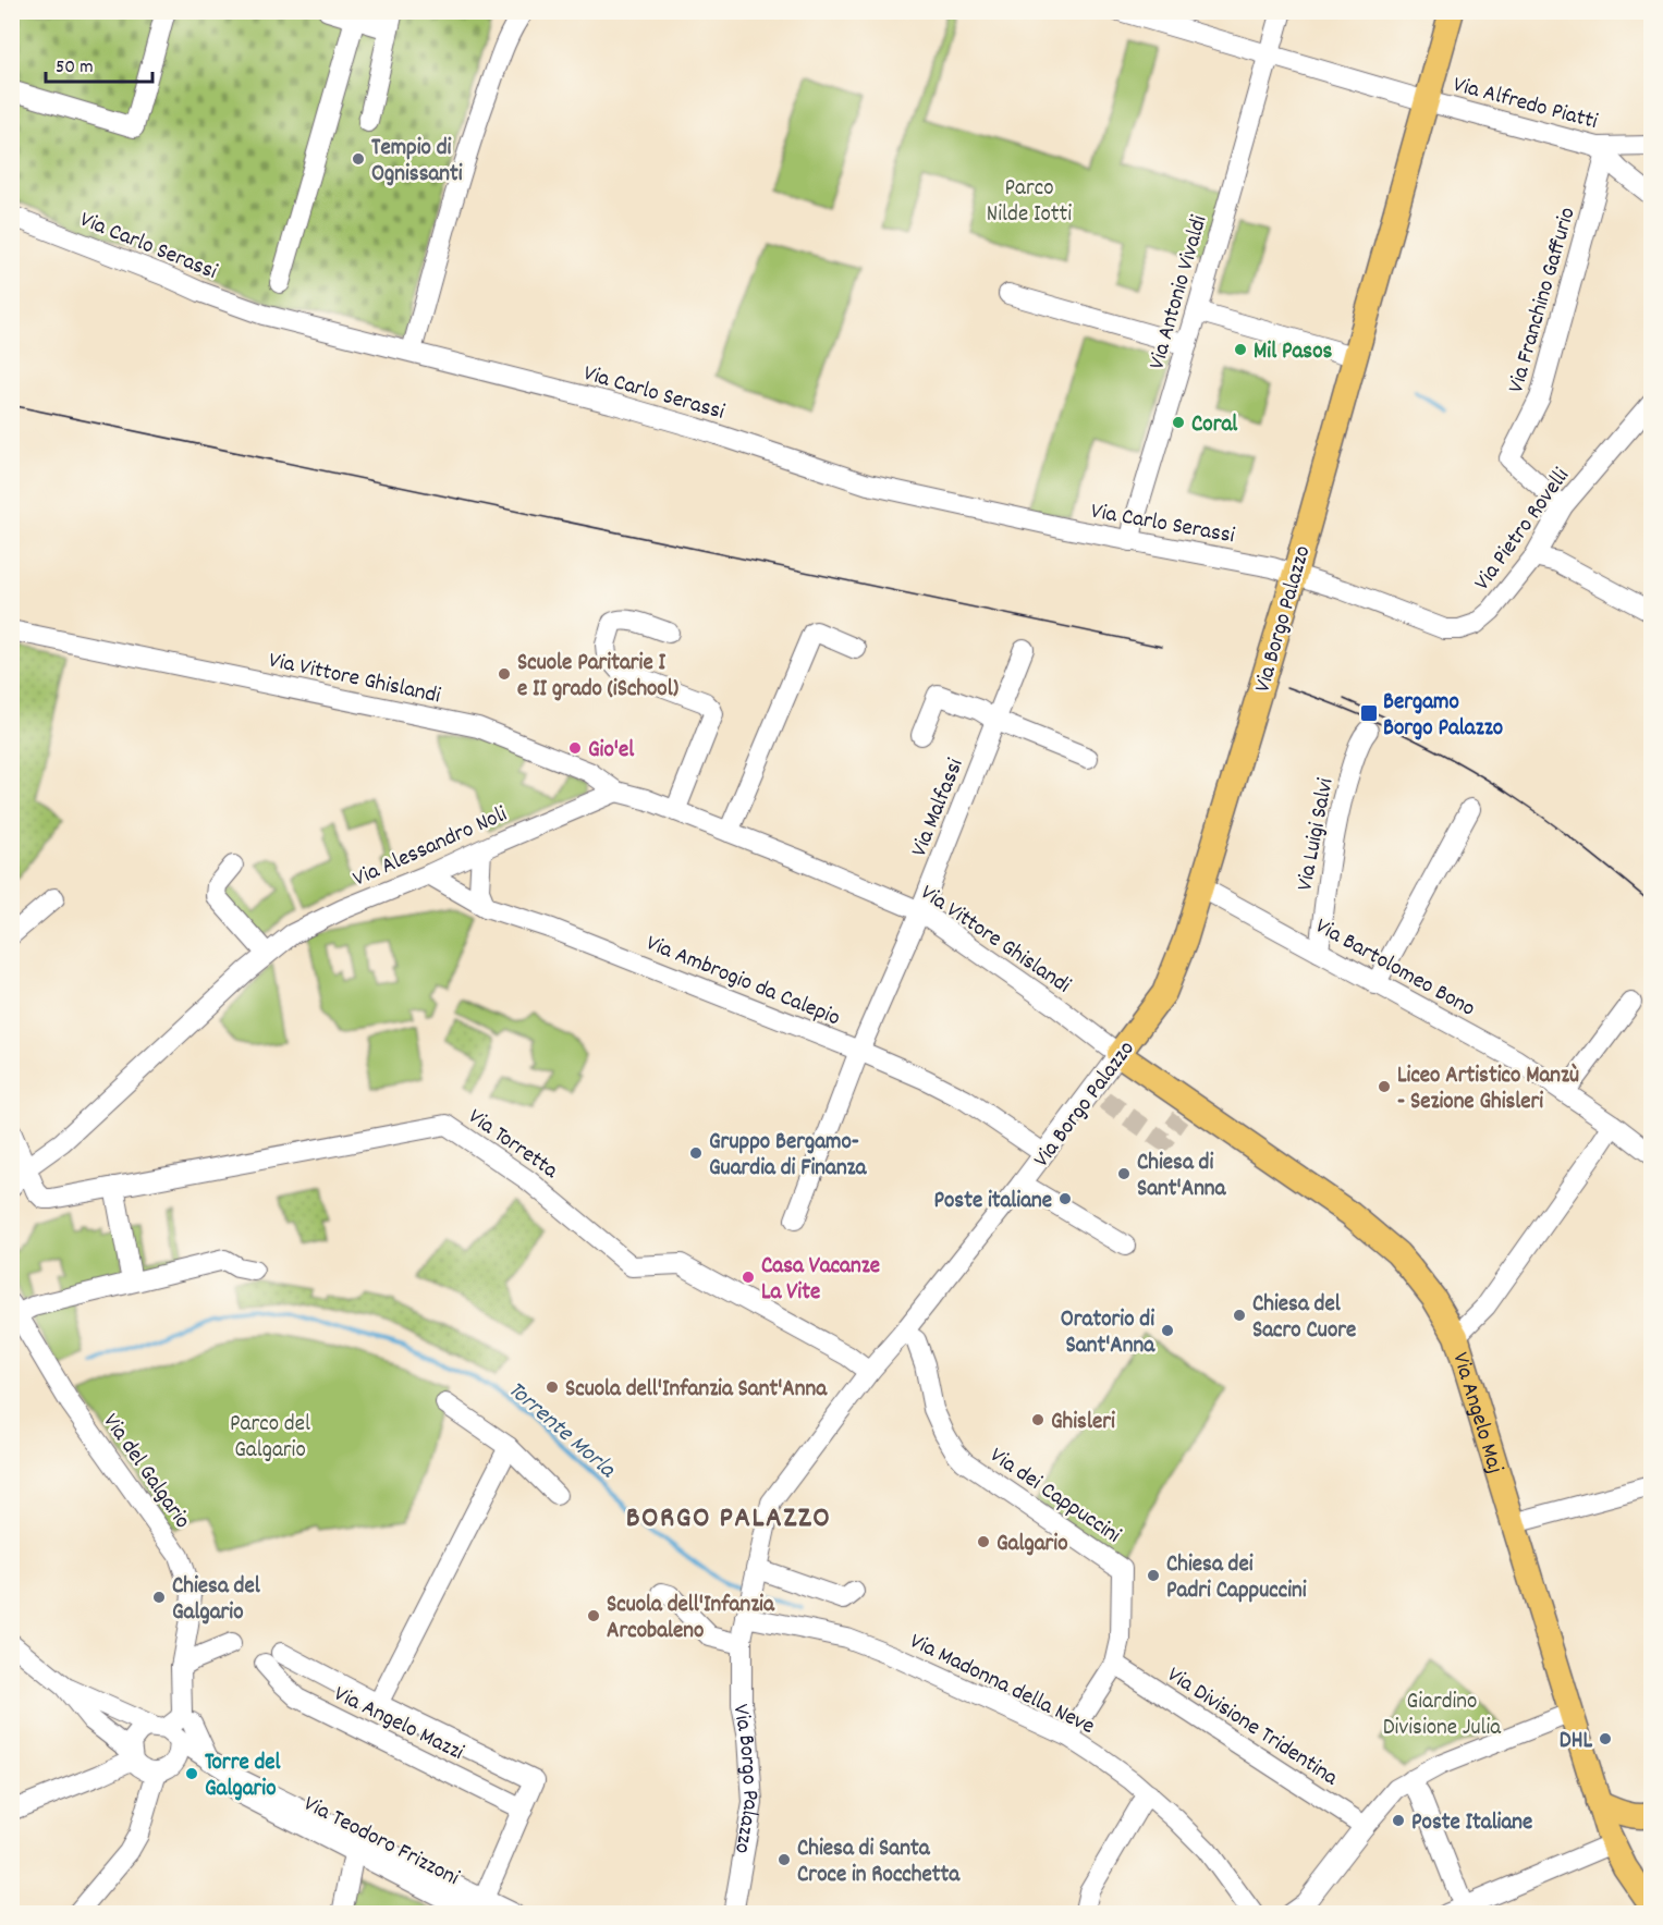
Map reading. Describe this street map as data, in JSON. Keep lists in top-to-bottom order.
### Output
{
  "streets": {
    "main road": ["Via Borgo Palazzo", "Via Angelo Maj"],
    "street": [
      "Via Alfredo Piatti",
      "Via Carlo Serassi",
      "Via Antonio Vivaldi",
      "Via Franchino Gaffurio",
      "Via Pietro Rovelli",
      "Via Vittore Ghislandi",
      "Via Malfassi",
      "Via Luigi Salvi",
      "Via Alessandro Noli",
      "Via Bartolomeo Bono",
      "Via Ambrogio da Calepio",
      "Via Torretta",
      "Via del Galgario",
      "Via dei Cappuccini",
      "Via Madonna della Neve",
      "Via Angelo Mazzi",
      "Via Divisione Tridentina",
      "Via Teodoro Frizzoni"
    ]
  },
  "crossings": [
    ["Via Alfredo Piatti", "Via Antonio Vivaldi"],
    ["Via Alfredo Piatti", "Via Franchino Gaffurio"],
    ["Via Alfredo Piatti", "Via Borgo Palazzo"],
    ["Via Carlo Serassi", "Via Antonio Vivaldi"],
    ["Via Carlo Serassi", "Via Pietro Rovelli"],
    ["Via Carlo Serassi", "Via Borgo Palazzo"],
    ["Via Franchino Gaffurio", "Via Pietro Rovelli"],
    ["Via Pietro Rovelli", "Via Borgo Palazzo"],
    ["Via Borgo Palazzo", "Via Vittore Ghislandi"],
    ["Via Borgo Palazzo", "Via Bartolomeo Bono"],
    ["Via Borgo Palazzo", "Via Ambrogio da Calepio"],
    ["Via Borgo Palazzo", "Via Torretta"],
    ["Via Borgo Palazzo", "Via Angelo Maj"],
    ["Via Borgo Palazzo", "Via dei Cappuccini"],
    ["Via Borgo Palazzo", "Via Madonna della Neve"],
    ["Via Vittore Ghislandi", "Via Malfassi"],
    ["Via Vittore Ghislandi", "Via Alessandro Noli"],
    ["Via Vittore Ghislandi", "Via Angelo Maj"],
    ["Via Malfassi", "Via Ambrogio da Calepio"],
    ["Via Luigi Salvi", "Via Bartolomeo Bono"],
    ["Via Alessandro Noli", "Via Ambrogio da Calepio"],
    ["Via Alessandro Noli", "Via Torretta"],
    ["Via del Galgario", "Via Teodoro Frizzoni"],
    ["Via dei Cappuccini", "Via Madonna della Neve"],
    ["Via dei Cappuccini", "Via Divisione Tridentina"],
    ["Via Angelo Mazzi", "Via Teodoro Frizzoni"]
  ],
  "districts": ["BORGO PALAZZO"],
  "water": ["Torrente Morla"],
  "parks": ["Parco Nilde Iotti", "Parco del Galgario", "Giardino Divisione Julia"],
  "places": {
    "other": [
      "Tempio di Ognissanti",
      "Mil Pasos",
      "Coral",
      "Scuole Paritarie I e II grado (iSchool)",
      "Gio'el",
      "Liceo Artistico Manzù - Sezione Ghisleri",
      "Gruppo Bergamo- Guardia di Finanza",
      "Chiesa di Sant'Anna",
      "Poste italiane",
      "Casa Vacanze La Vite",
      "Chiesa del Sacro Cuore",
      "Oratorio di Sant'Anna",
      "Scuola dell'Infanzia Sant'Anna",
      "Ghisleri",
      "Galgario",
      "Chiesa dei Padri Cappuccini",
      "Chiesa del Galgario",
      "Scuola dell'Infanzia Arcobaleno",
      "DHL",
      "Torre del Galgario",
      "Poste Italiane",
      "Chiesa di Santa Croce in Rocchetta"
    ],
    "transit": ["Bergamo Borgo Palazzo"]
  },
  "scale_bar": "50 m"
}
